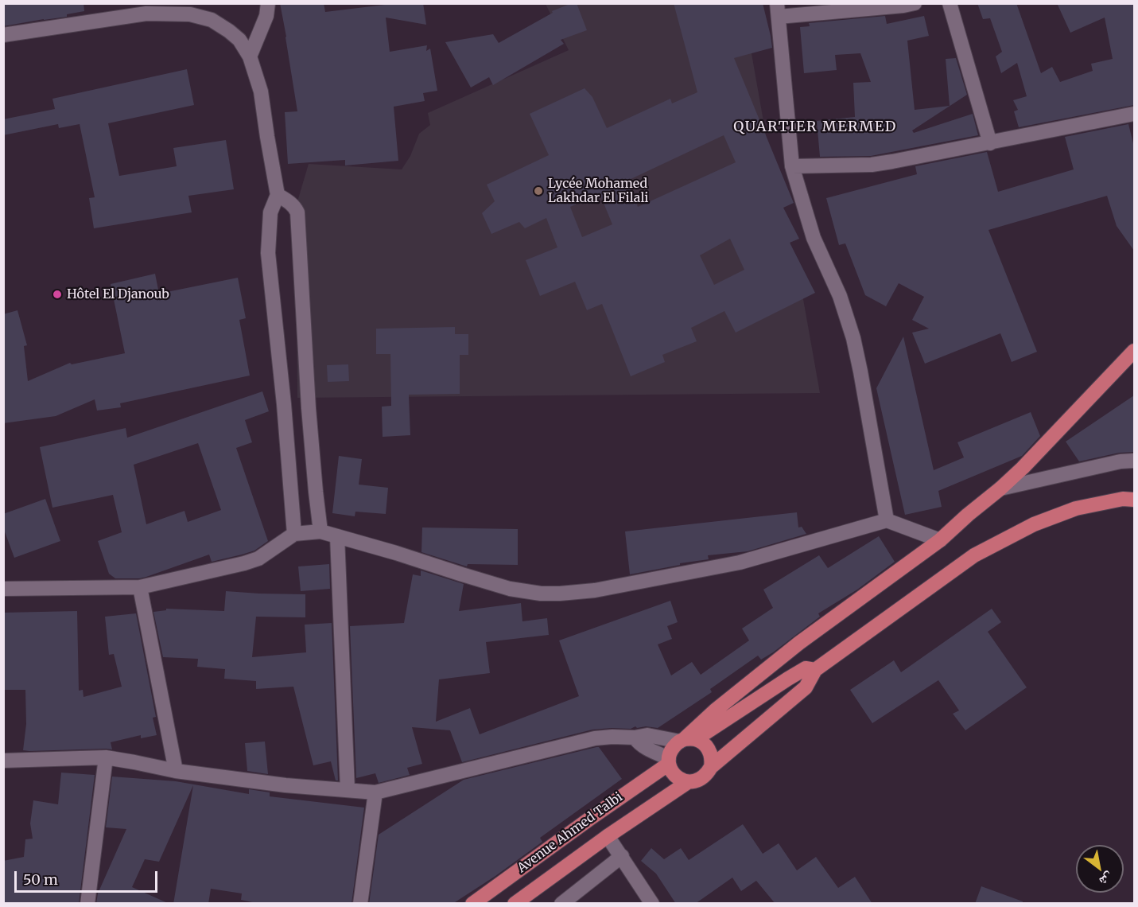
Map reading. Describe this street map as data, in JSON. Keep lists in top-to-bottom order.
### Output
{
  "streets": {
    "main road": ["Avenue Ahmed Talbi"]
  },
  "districts": ["QUARTIER MERMED"],
  "places": ["Lycée Mohamed Lakhdar El Filali", "Hôtel El Djanoub"],
  "scale_bar": "50 m",
  "north": "bottom right"
}
